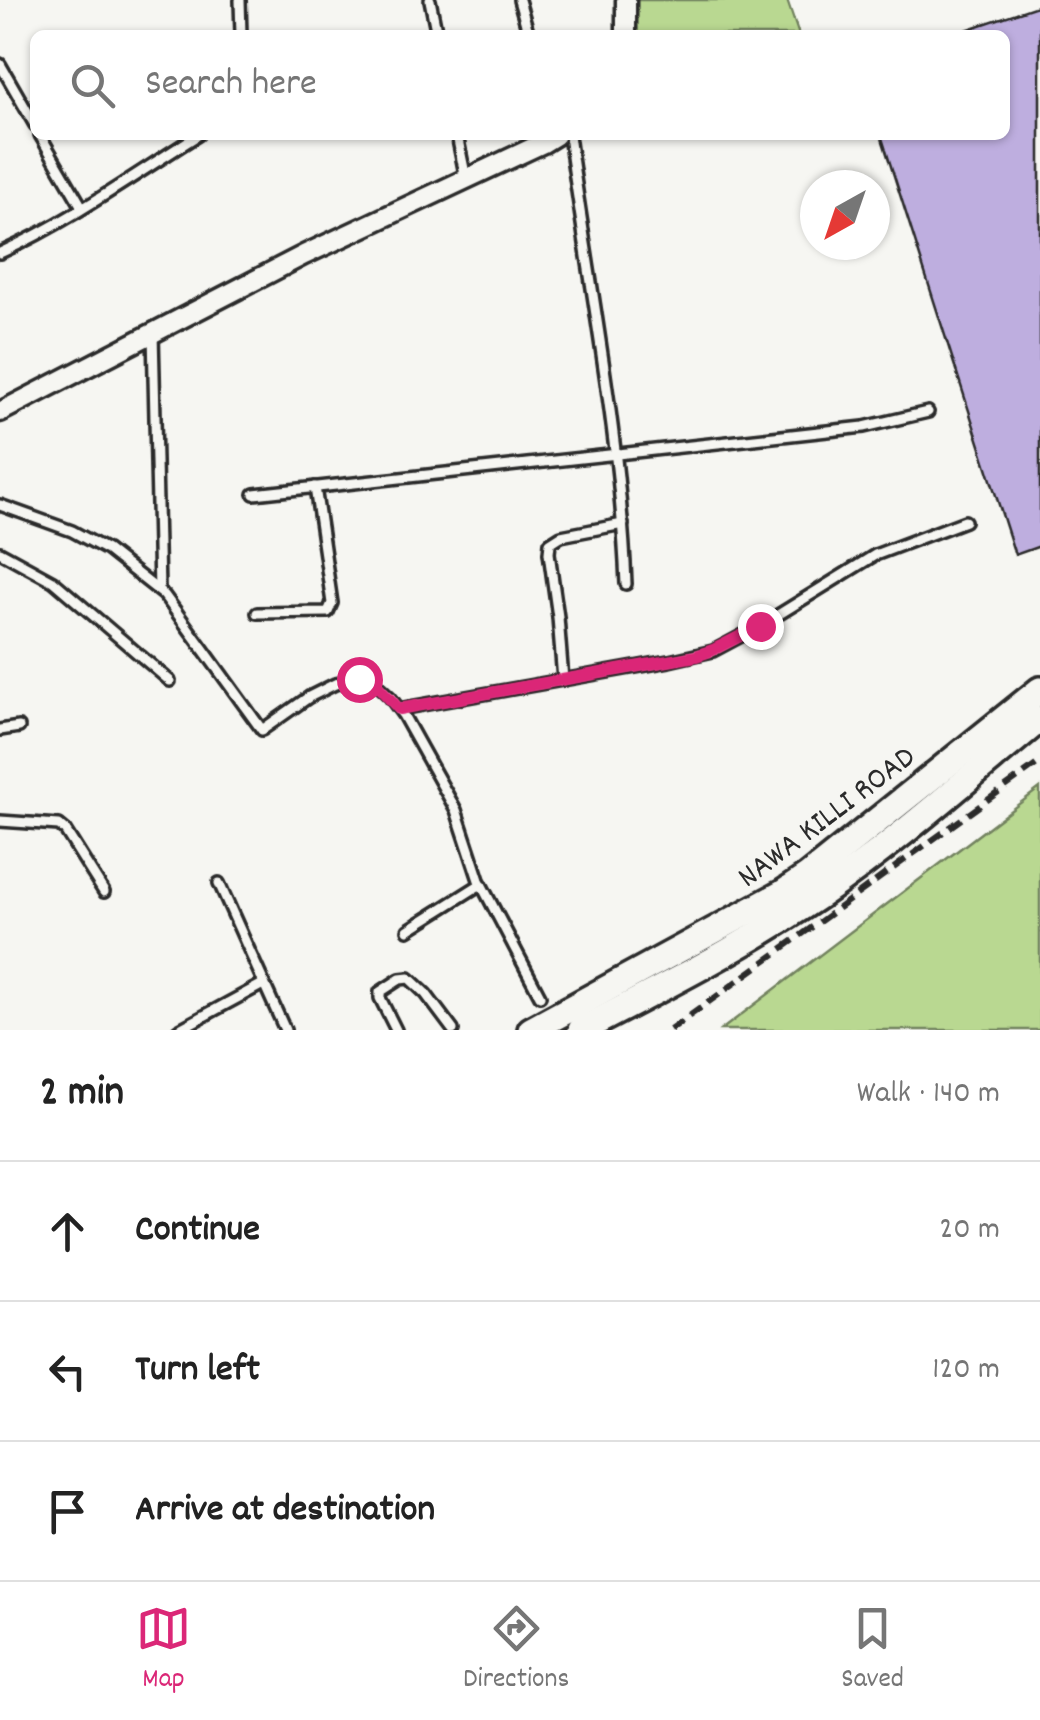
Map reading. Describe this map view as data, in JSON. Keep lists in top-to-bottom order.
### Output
{
  "streets": {
    "main road": ["NAWA KILLI ROAD"]
  },
  "north": "bottom left",
  "page": {
    "search": "Search here",
    "heading": ["2 min", "Walk · 140 m"],
    "list": [
      ["Continue", "20 m"],
      ["Turn left", "120 m"],
      "Arrive at destination"
    ],
    "nav": ["Map", "Directions", "Saved"]
  }
}
